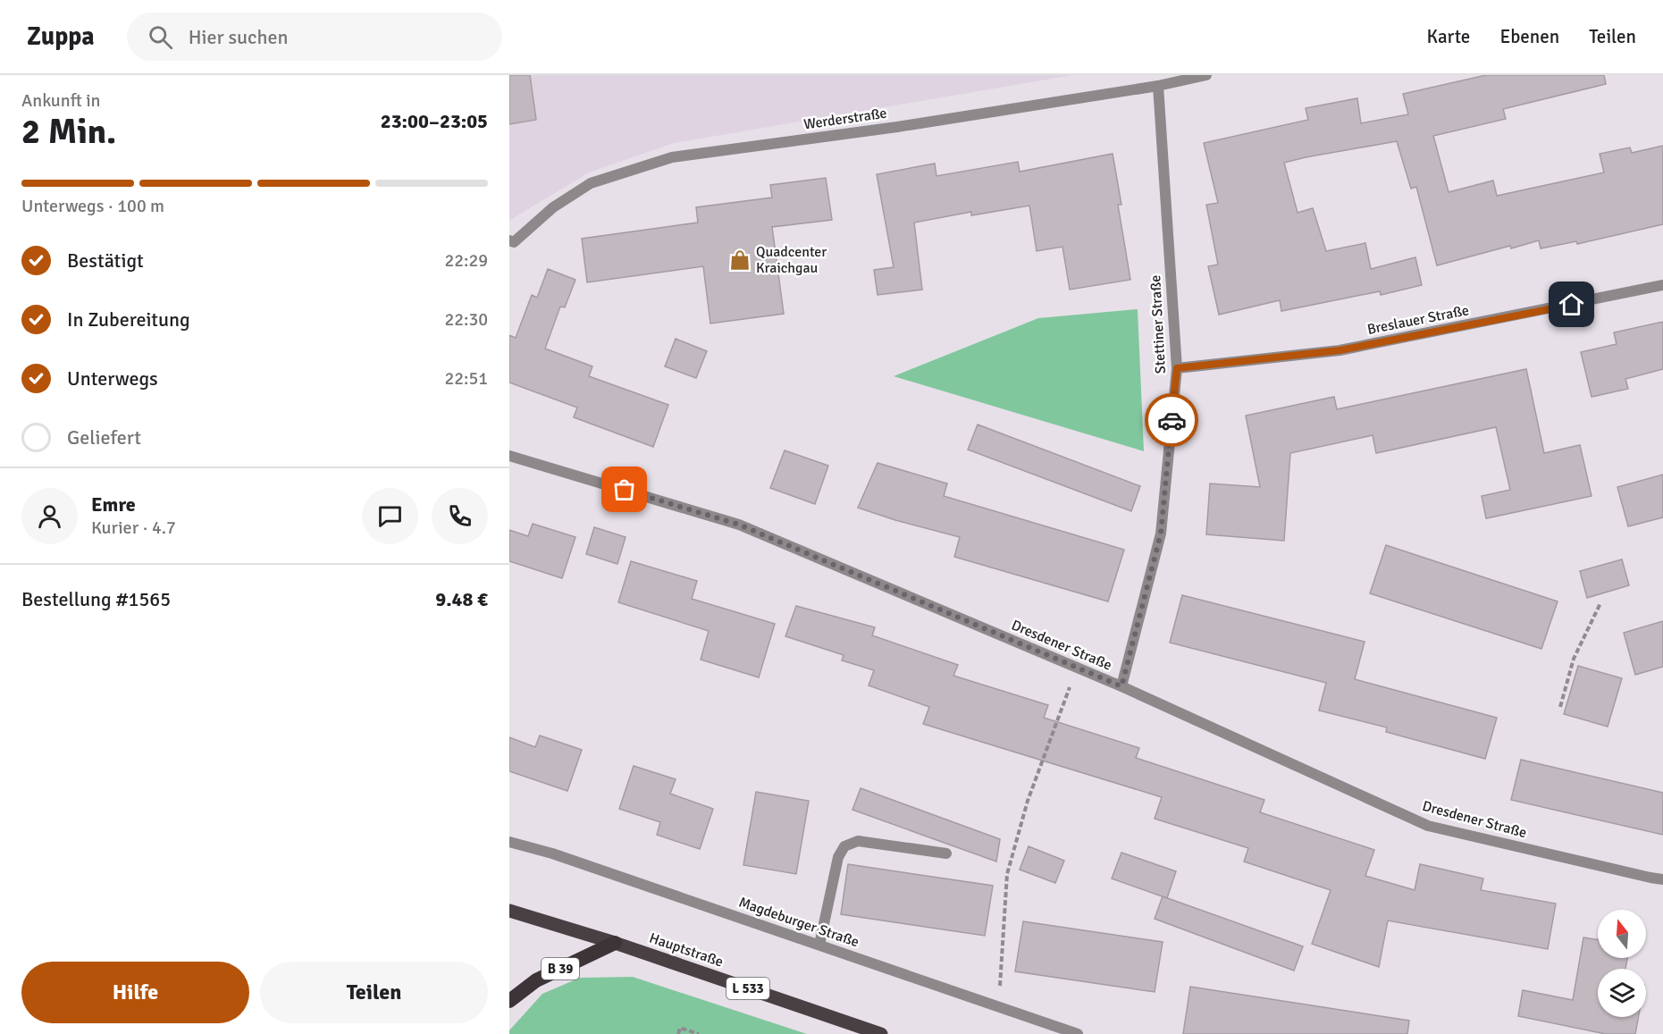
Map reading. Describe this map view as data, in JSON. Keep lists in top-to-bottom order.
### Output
{
  "streets": {
    "highway": ["B 39"],
    "main road": ["Hauptstraße", "L 533"],
    "street": [
      "Werderstraße",
      "Breslauer Straße",
      "Stettiner Straße",
      "Dresdener Straße",
      "Magdeburger Straße"
    ]
  },
  "crossings": [
    ["Werderstraße", "Stettiner Straße"],
    ["Breslauer Straße", "Stettiner Straße"],
    ["Stettiner Straße", "Dresdener Straße"],
    ["Hauptstraße", "B 39"]
  ],
  "places": {
    "shop": ["Quadcenter Kraichgau"]
  },
  "north": "top",
  "page": {
    "header": "Zuppa",
    "search": "Hier suchen",
    "nav": ["Karte", "Ebenen", "Teilen"],
    "heading": ["2 Min.", "Ankunft in", "23:00–23:05"],
    "panel": [
      "Emre",
      "Kurier · 4.7",
      "Bestellung #1565",
      "9.48 €"
    ],
    "bar": "Unterwegs · 100 m",
    "list": [
      ["Bestätigt", "22:29"],
      ["In Zubereitung", "22:30"],
      ["Unterwegs", "22:51"],
      "Geliefert"
    ],
    "buttons": ["Hilfe", "Teilen"]
  }
}
